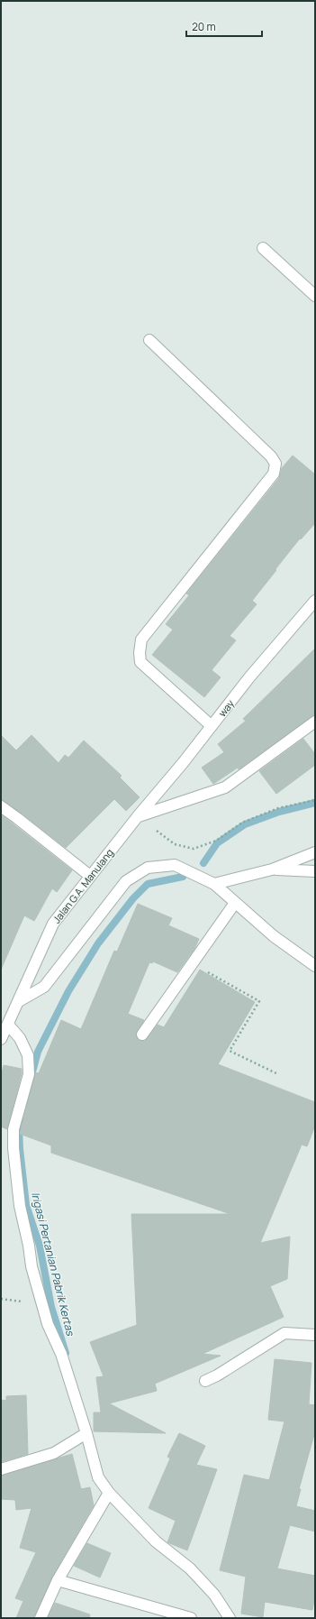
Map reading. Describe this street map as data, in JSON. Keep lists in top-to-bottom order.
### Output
{
  "streets": {
    "street": ["way", "Jalan G.A. Manulang"]
  },
  "crossings": [
    ["way", "Jalan G.A. Manulang"]
  ],
  "water": ["Irigasi Pertanian Pabrik Kertas"],
  "scale_bar": "20 m"
}
